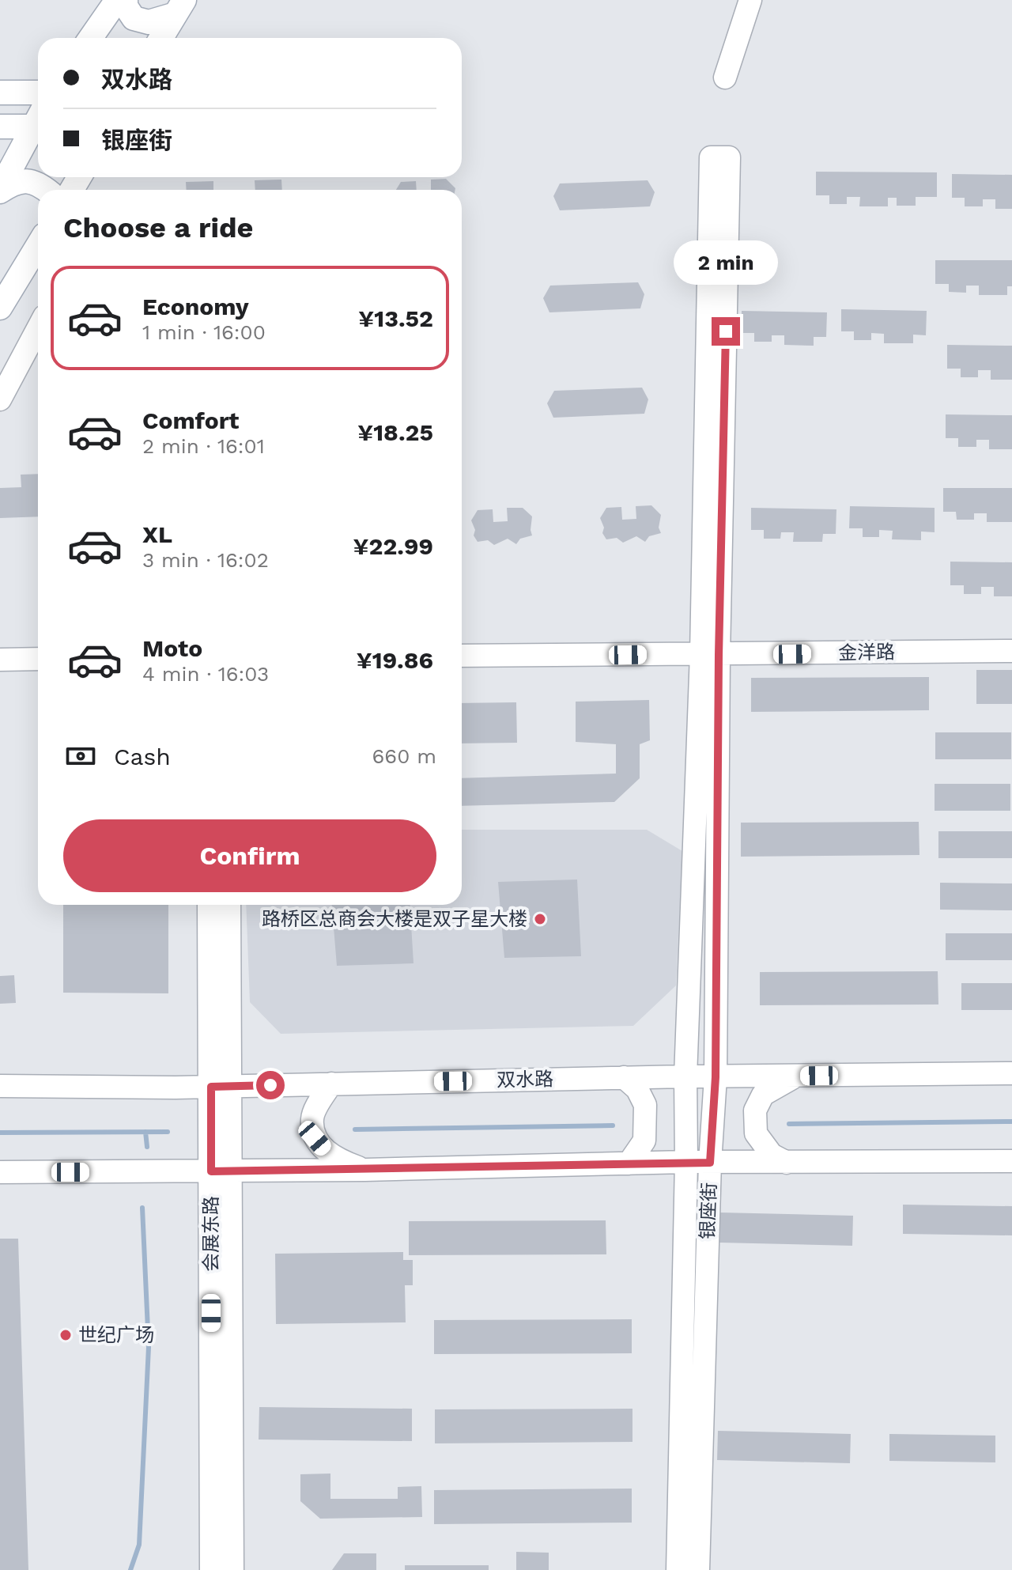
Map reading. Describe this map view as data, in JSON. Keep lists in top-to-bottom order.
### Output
{
  "streets": {
    "main road": [
      "金洋路",
      "双水路",
      "银座街",
      "会展东路"
    ]
  },
  "crossings": [
    ["金洋路", "银座街"],
    ["双水路", "银座街"],
    ["双水路", "会展东路"]
  ],
  "places": ["路桥区总商会大楼是双子星大楼", "世纪广场"],
  "page": {
    "banner": ["双水路", "银座街"],
    "heading": "Choose a ride",
    "bubble": "2 min",
    "list": [
      {
        "name": "Economy",
        "note": "1 min · 16:00",
        "value": "¥13.52"
      },
      {
        "name": "Comfort",
        "note": "2 min · 16:01",
        "value": "¥18.25"
      },
      {
        "name": "XL",
        "note": "3 min · 16:02",
        "value": "¥22.99"
      },
      {
        "name": "Moto",
        "note": "4 min · 16:03",
        "value": "¥19.86"
      }
    ],
    "pay": ["Cash", "660 m"],
    "buttons": "Confirm"
  }
}
